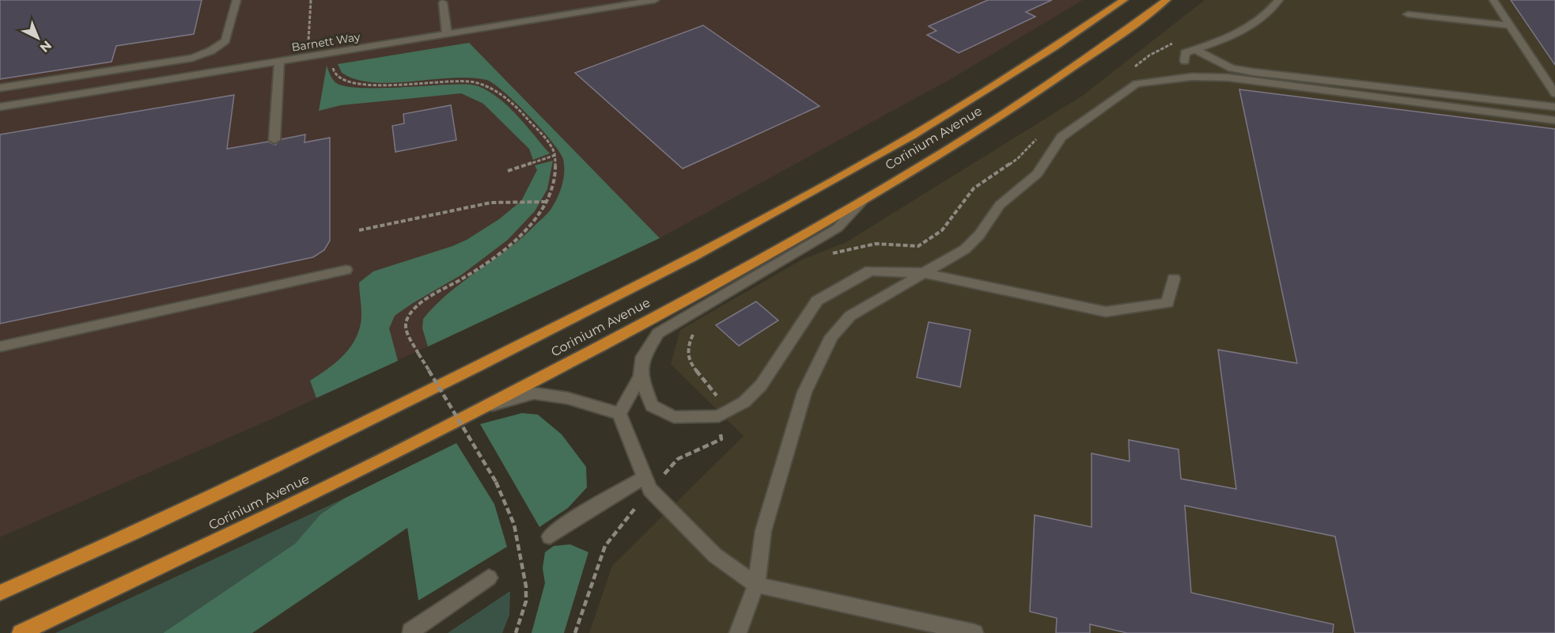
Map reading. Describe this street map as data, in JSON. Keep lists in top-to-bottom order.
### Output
{
  "streets": {
    "highway": ["Corinium Avenue"],
    "street": ["Barnett Way"]
  },
  "north": "bottom right"
}
